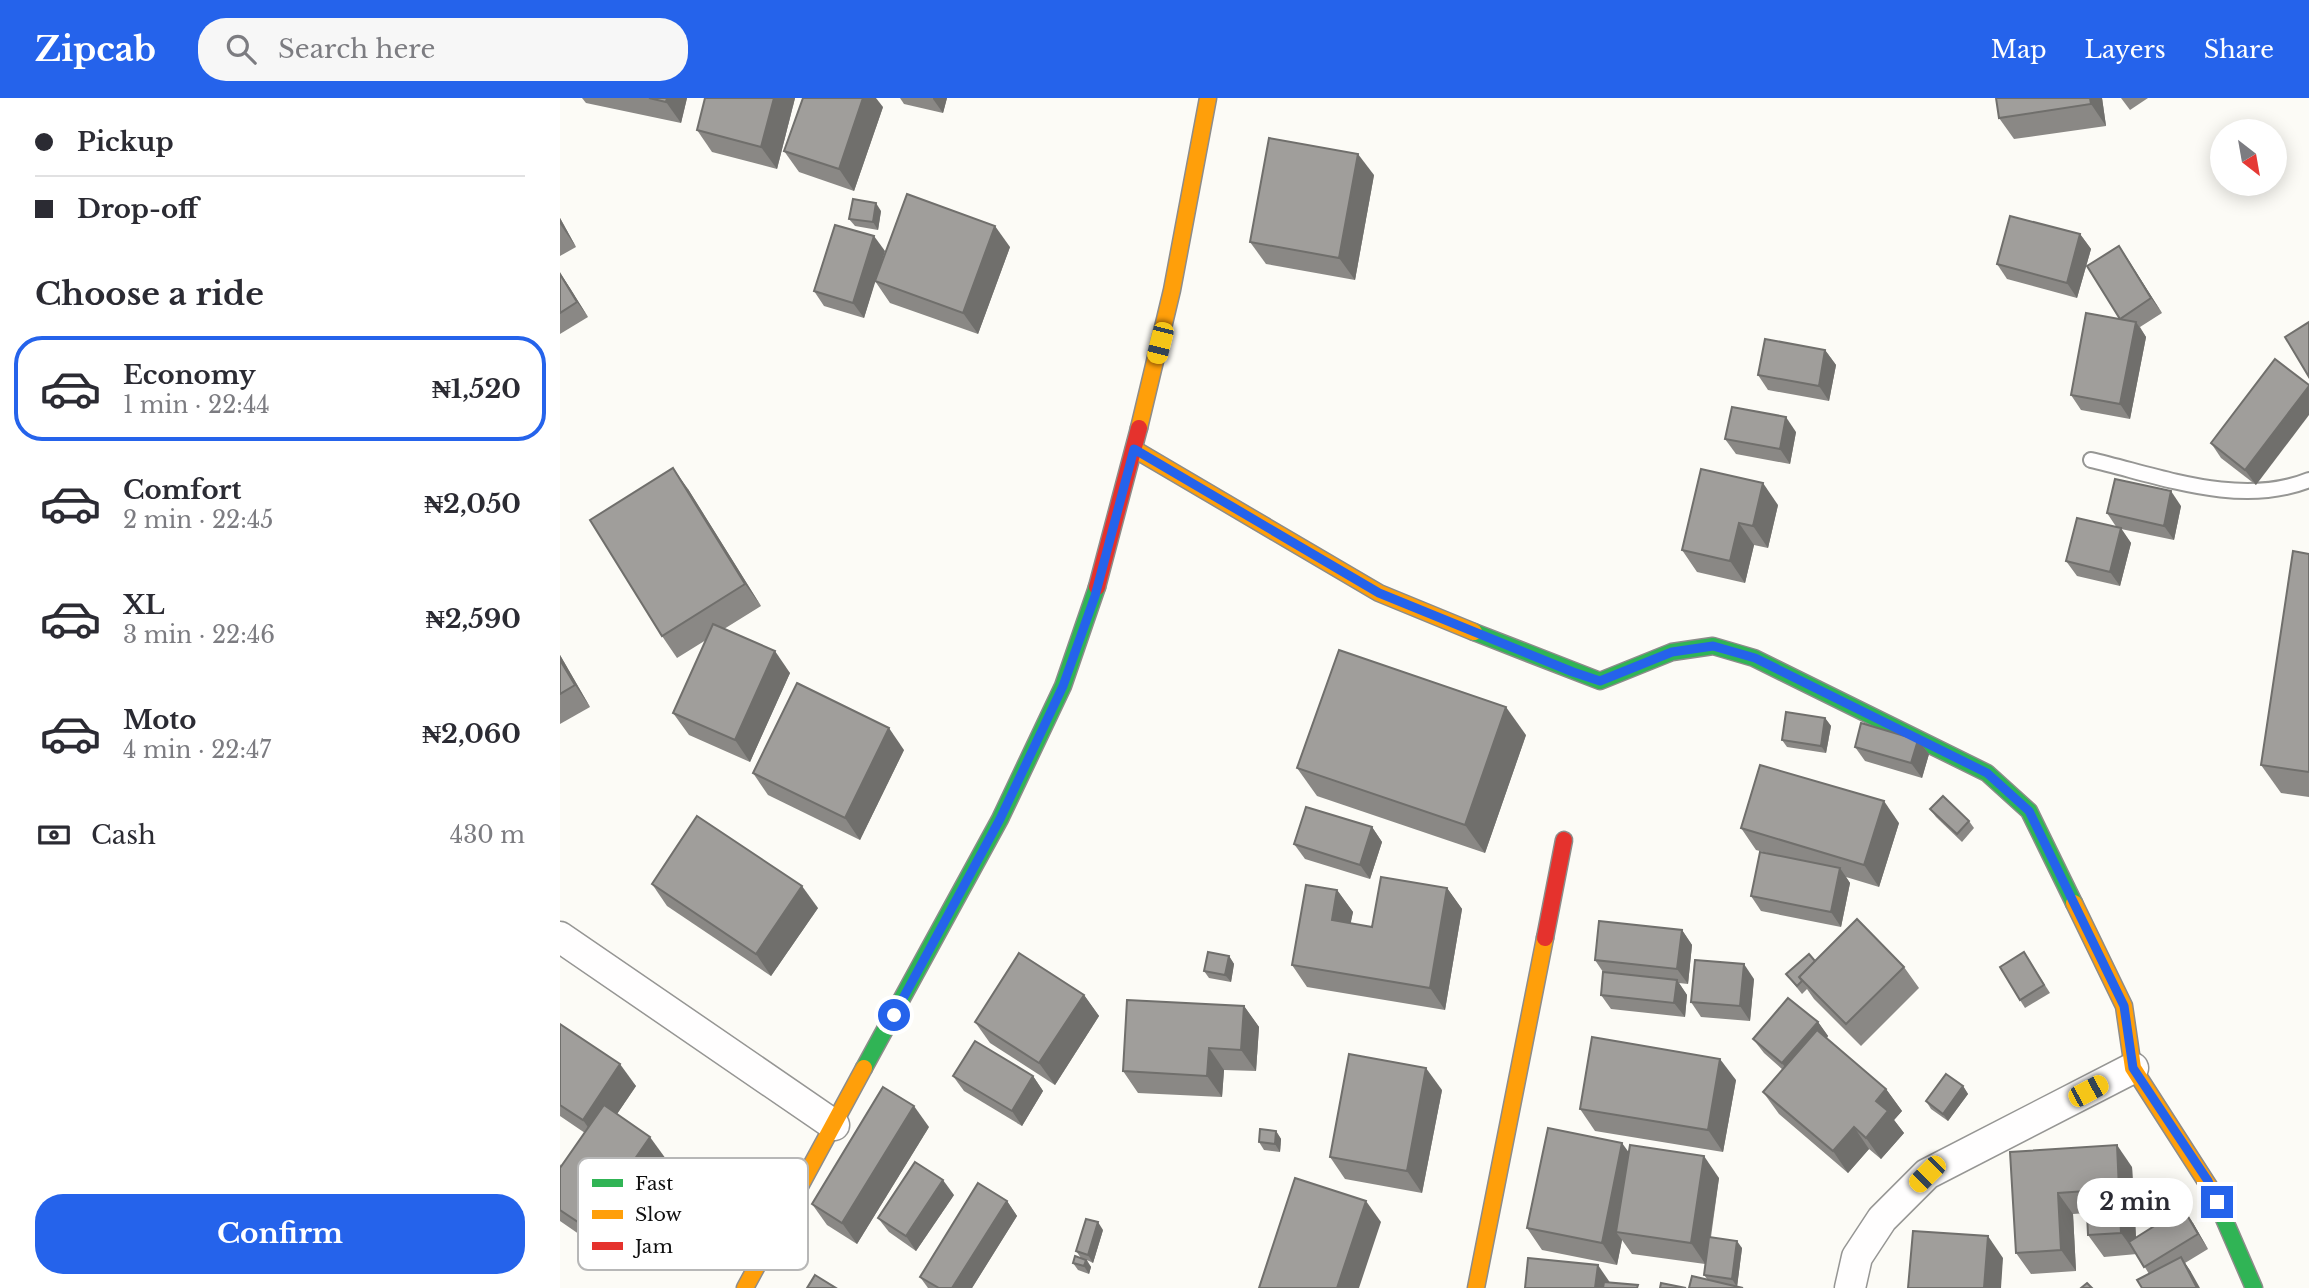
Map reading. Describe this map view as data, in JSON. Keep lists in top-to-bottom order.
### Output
{
  "legend": ["Fast", "Slow", "Jam"],
  "north": "bottom right",
  "page": {
    "header": "Zipcab",
    "search": "Search here",
    "nav": ["Map", "Layers", "Share"],
    "banner": ["Pickup", "Drop-off"],
    "heading": "Choose a ride",
    "list": [
      {
        "name": "Economy",
        "note": "1 min · 22:44",
        "value": "₦1,520"
      },
      {
        "name": "Comfort",
        "note": "2 min · 22:45",
        "value": "₦2,050"
      },
      {
        "name": "XL",
        "note": "3 min · 22:46",
        "value": "₦2,590"
      },
      {
        "name": "Moto",
        "note": "4 min · 22:47",
        "value": "₦2,060"
      }
    ],
    "pay": ["Cash", "430 m"],
    "bubble": "2 min",
    "buttons": "Confirm"
  }
}
